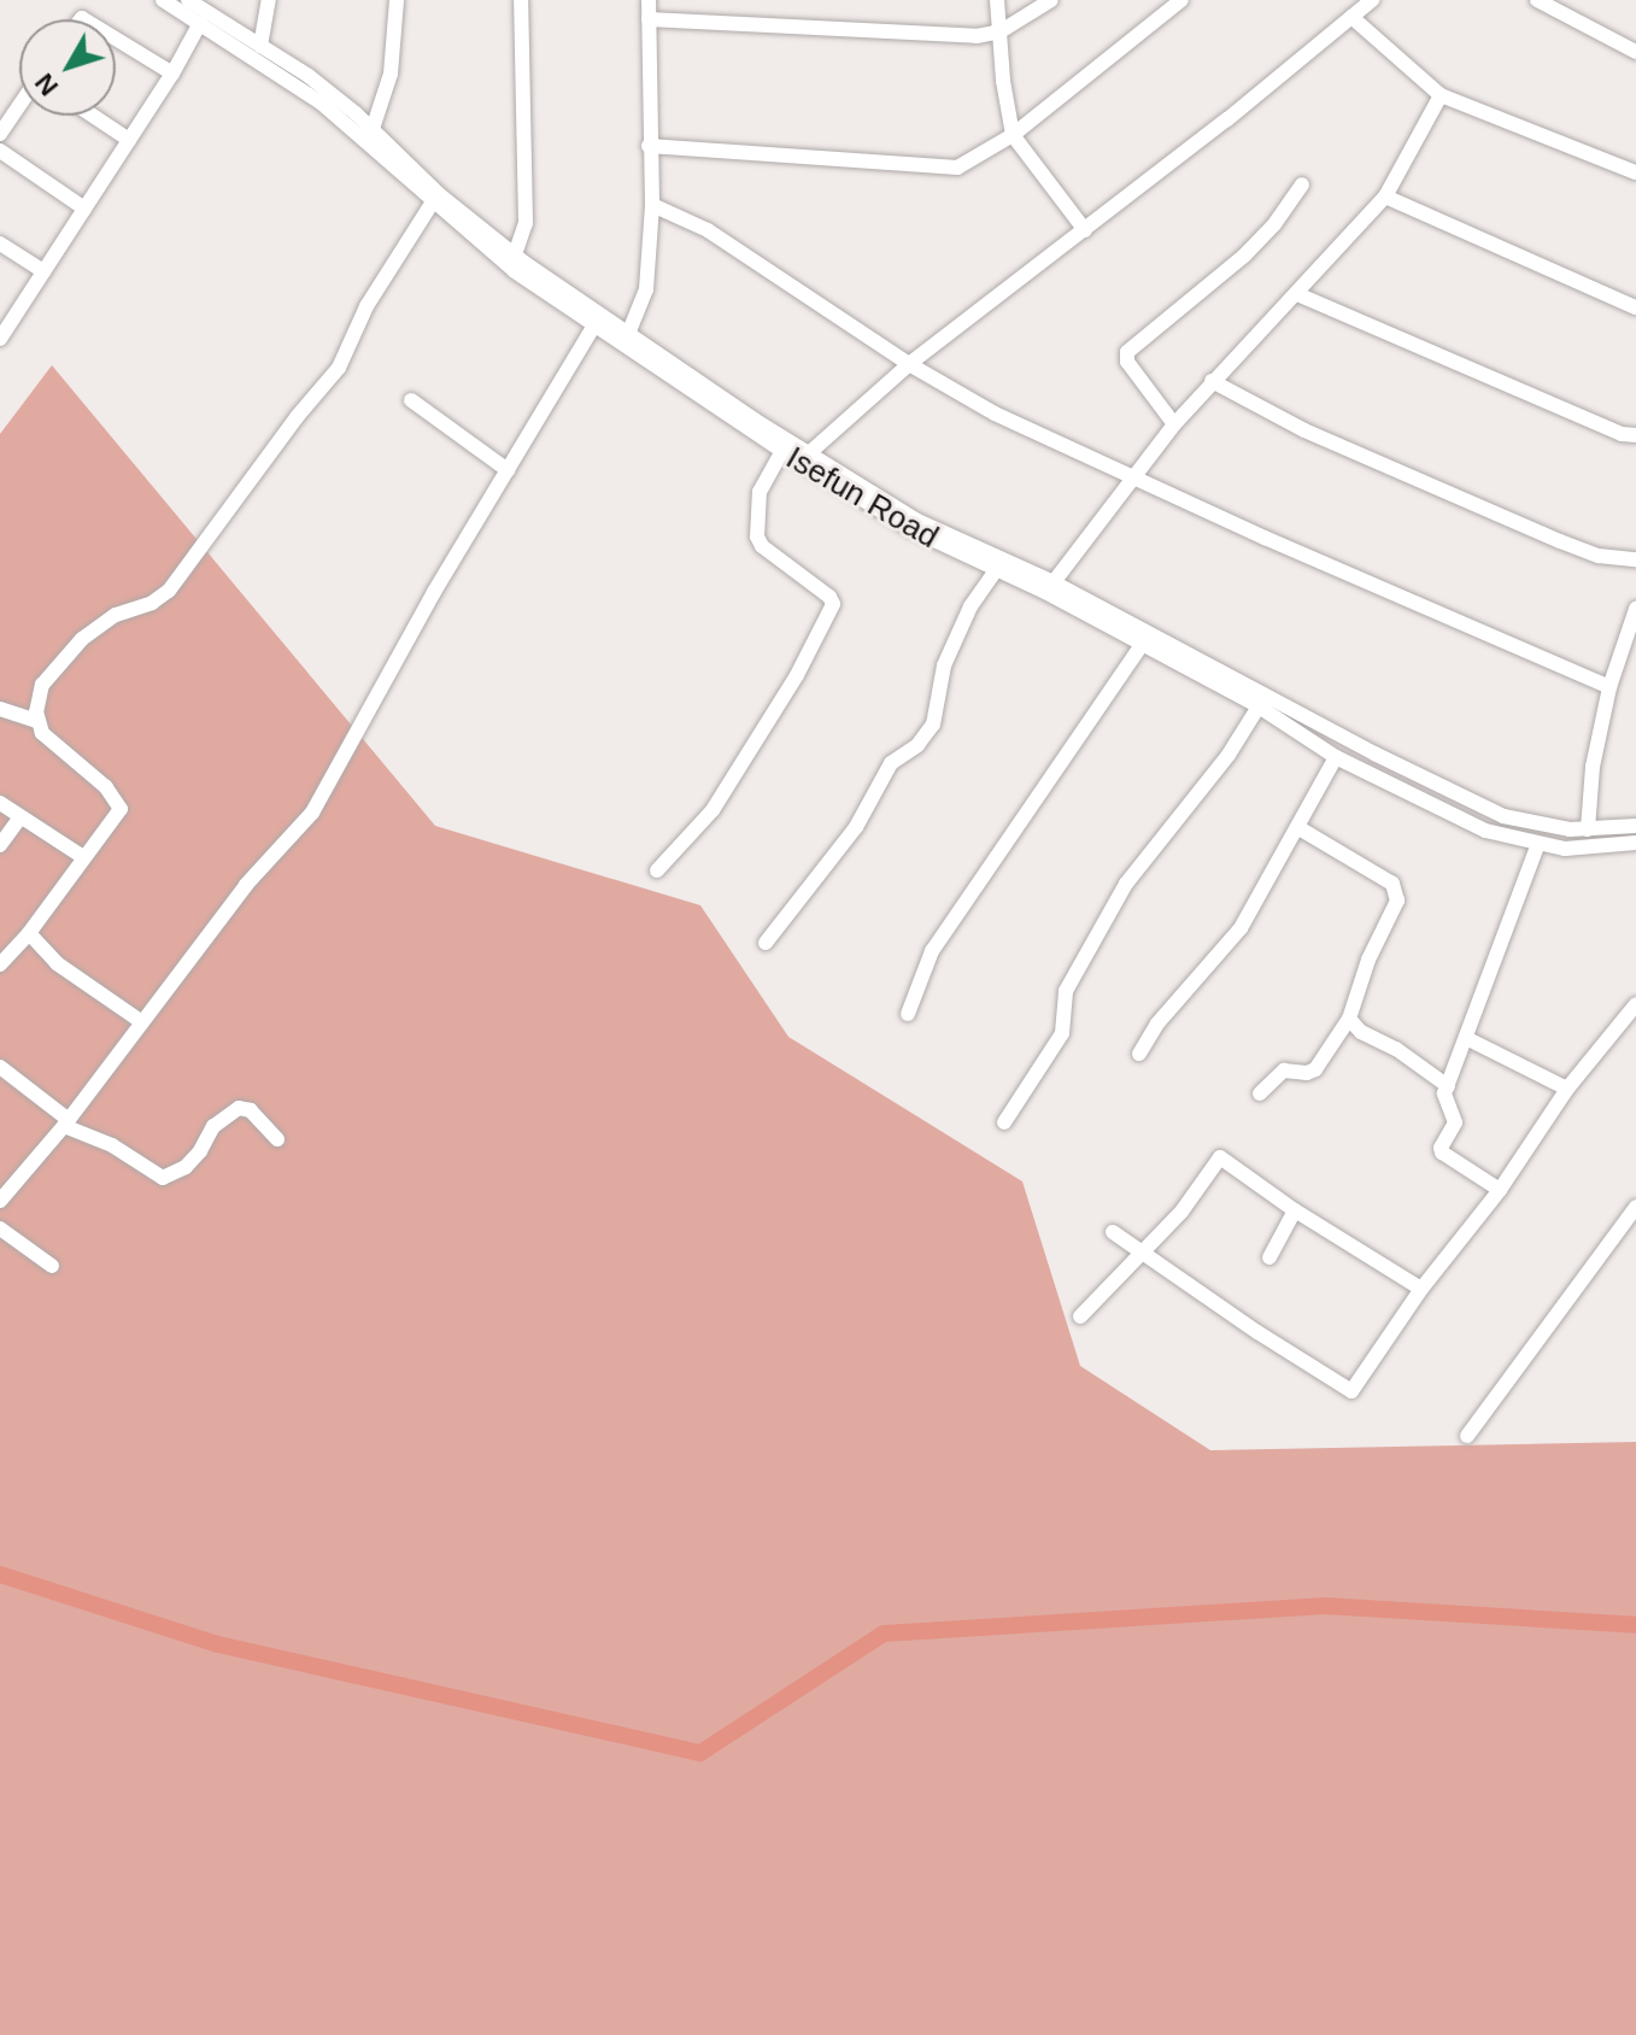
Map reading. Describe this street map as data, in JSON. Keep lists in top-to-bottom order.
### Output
{
  "streets": {
    "street": ["Isefun Road"]
  },
  "north": "bottom left"
}
